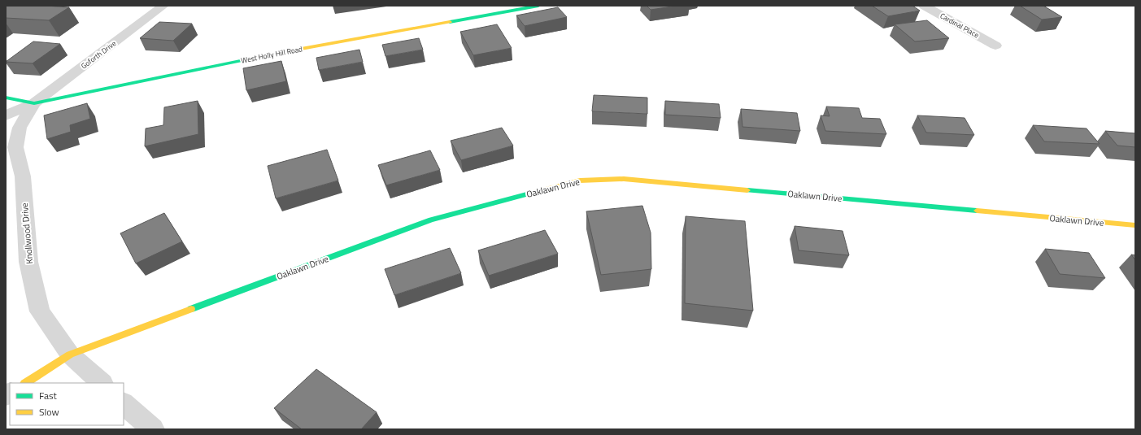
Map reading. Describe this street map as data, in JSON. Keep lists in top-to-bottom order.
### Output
{
  "streets": {
    "street": [
      "Cardinal Place",
      "Goforth Drive",
      "West Holly Hill Road",
      "Oaklawn Drive",
      "Knollwood Drive"
    ]
  },
  "crossings": [
    ["Goforth Drive", "West Holly Hill Road"],
    ["Goforth Drive", "Knollwood Drive"],
    ["West Holly Hill Road", "Knollwood Drive"],
    ["Oaklawn Drive", "Knollwood Drive"]
  ],
  "legend": ["Fast", "Slow"]
}
